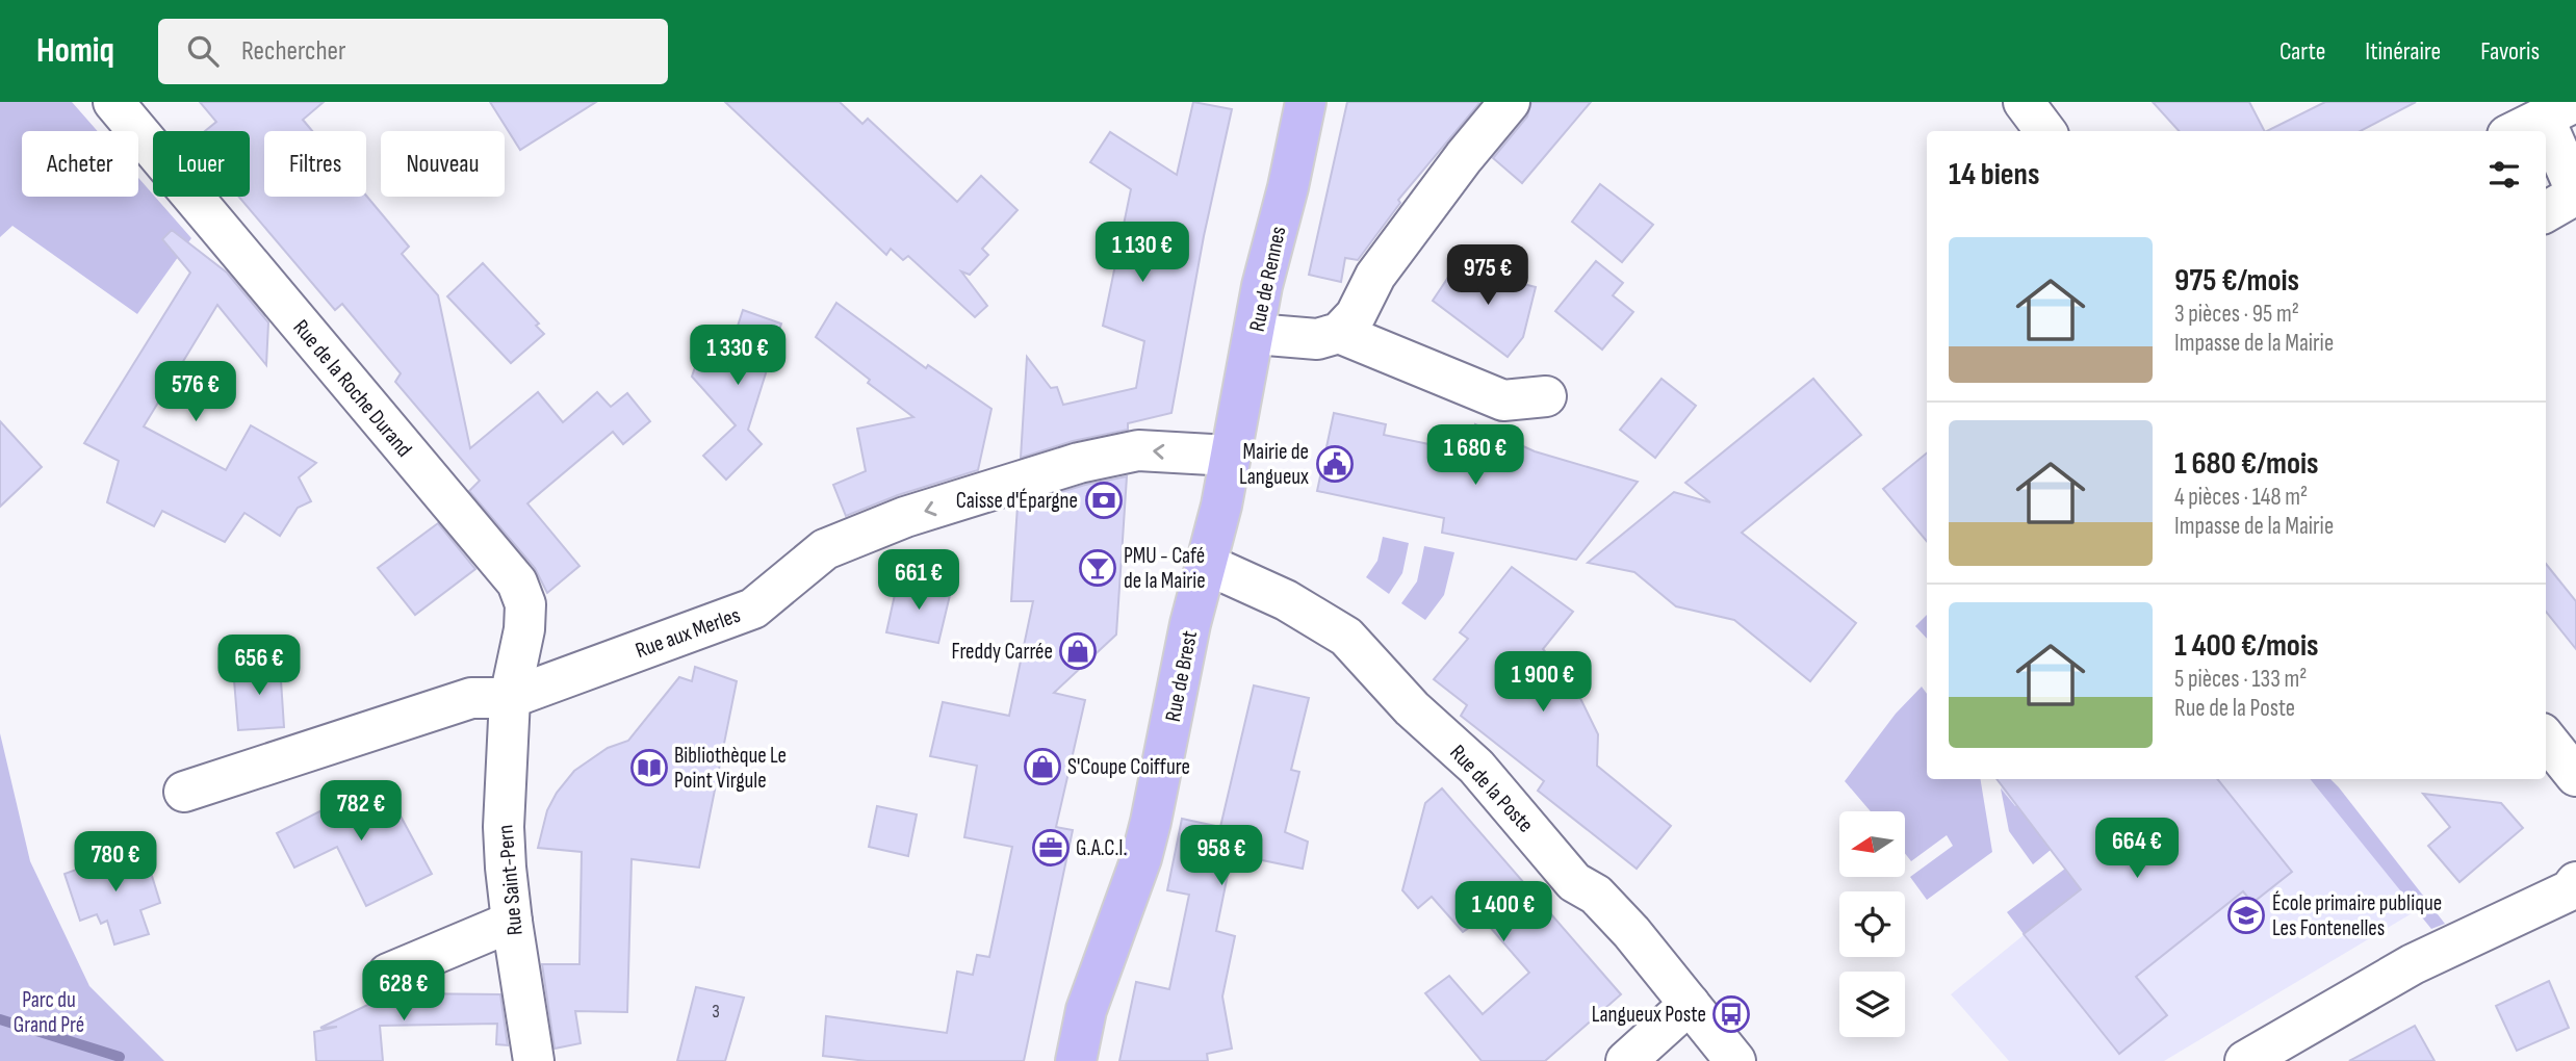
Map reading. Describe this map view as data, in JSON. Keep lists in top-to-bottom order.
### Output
{
  "streets": {
    "main road": ["Rue de Rennes", "Rue de Brest"],
    "street": [
      "Rue de la Roche Durand",
      "Rue aux Merles",
      "Rue de la Poste",
      "Rue Saint-Pern"
    ]
  },
  "crossings": [
    ["Rue de Rennes", "Rue aux Merles"],
    ["Rue de Rennes", "Rue de Brest"],
    ["Rue de la Roche Durand", "Rue aux Merles"],
    ["Rue de la Roche Durand", "Rue Saint-Pern"],
    ["Rue aux Merles", "Rue de Brest"],
    ["Rue aux Merles", "Rue Saint-Pern"],
    ["Rue de Brest", "Rue de la Poste"]
  ],
  "one_way": ["Rue aux Merles"],
  "parks": ["Parc du Grand Pré"],
  "places": {
    "public building": ["Mairie de Langueux"],
    "bank": ["Caisse d'Épargne"],
    "bar": ["PMU - Café de la Mairie"],
    "shop": ["Freddy Carrée", "S'Coupe Coiffure"],
    "library": ["Bibliothèque Le Point Virgule"],
    "office": ["G.A.C.I."],
    "school or university": ["École primaire publique Les Fontenelles"],
    "bus stop": ["Langueux Poste"]
  },
  "house_numbers": ["3"],
  "north": "left",
  "page": {
    "header": "Homiq",
    "search": "Rechercher",
    "nav": ["Carte", "Itinéraire", "Favoris"],
    "chip": [
      "Acheter",
      "Louer",
      "Filtres",
      "Nouveau"
    ],
    "heading": "14 biens",
    "list": [
      {
        "name": "975 €/mois",
        "note": "3 pièces · 95 m² · Impasse de la Mairie"
      },
      {
        "name": "1 680 €/mois",
        "note": "4 pièces · 148 m² · Impasse de la Mairie"
      },
      {
        "name": "1 400 €/mois",
        "note": "5 pièces · 133 m² · Rue de la Poste"
      }
    ],
    "price": [
      "1 130 €",
      "975 €",
      "1 330 €",
      "576 €",
      "1 680 €",
      "661 €",
      "656 €",
      "1 900 €",
      "782 €",
      "664 €",
      "958 €",
      "780 €",
      "1 400 €",
      "628 €"
    ]
  }
}
